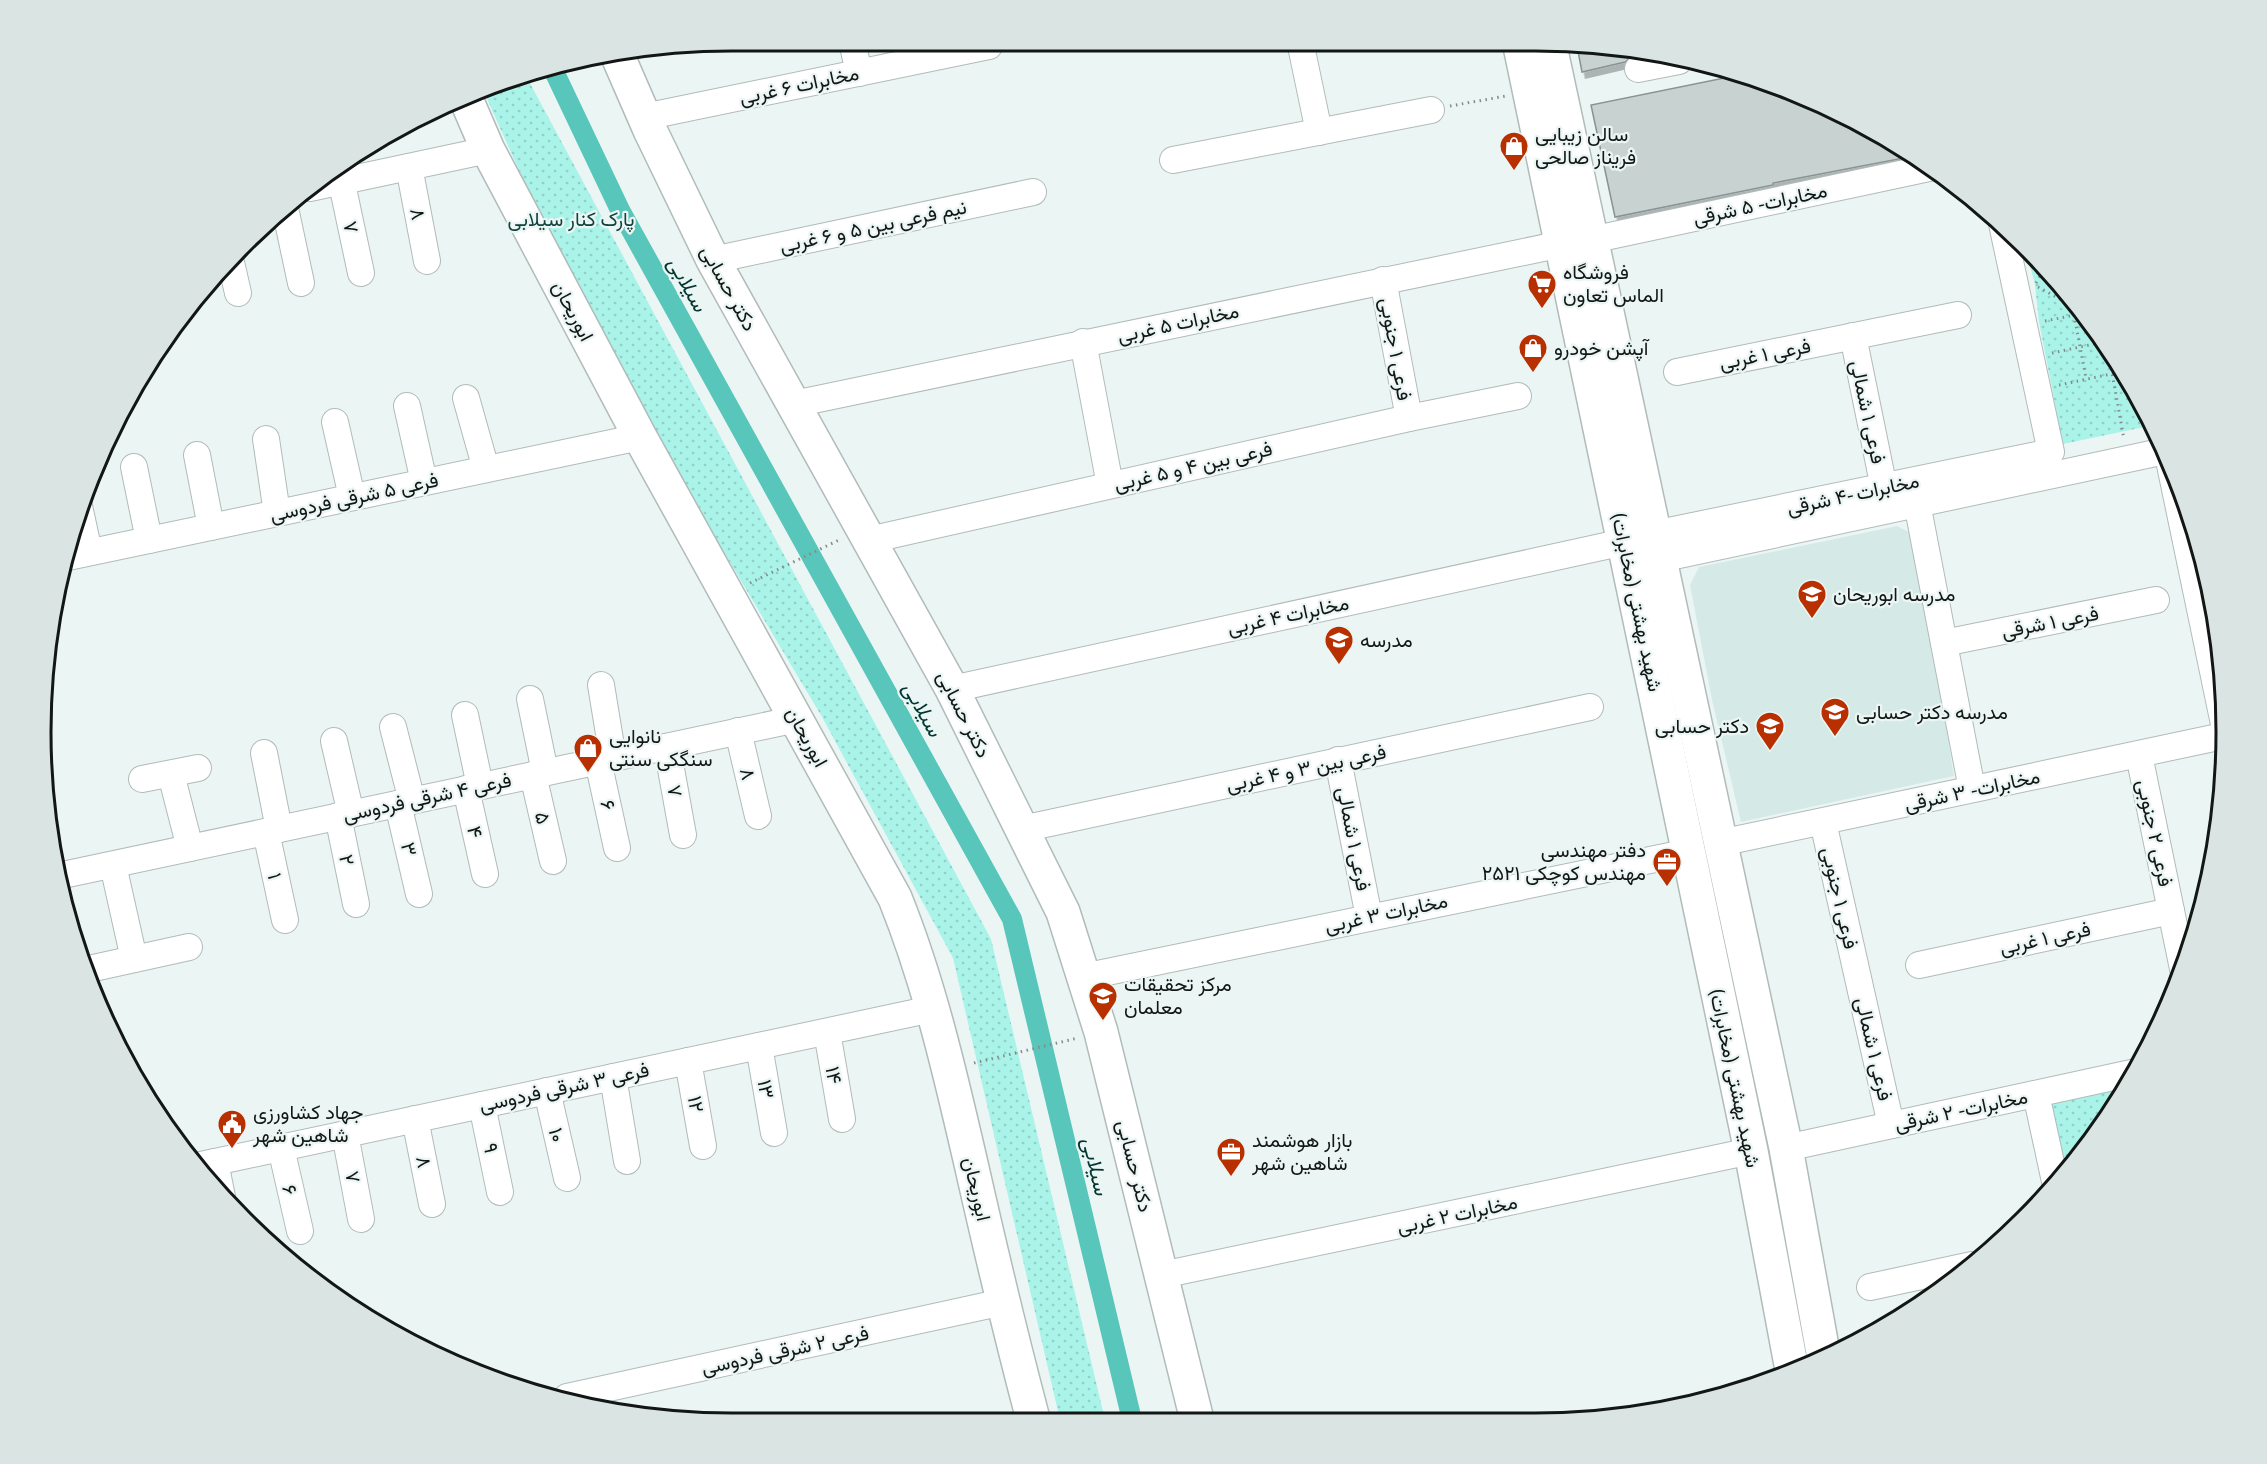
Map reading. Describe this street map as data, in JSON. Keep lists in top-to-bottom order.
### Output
{
  "streets": {
    "main road": ["دکتر حسابی", "ابوریحان", "شهید بهشتی (مخابرات)"],
    "street": [
      "مخابرات ۶ غربی",
      "مخابرات - ۵ شرقی",
      "۸",
      "نیم فرعی بین ۵ و ۶ غربی",
      "۷",
      "مخابرات ۵ غربی",
      "فرعی ۱ جنوبی",
      "فرعی ۱ غربی",
      "فرعی ۱ شمالی",
      "فرعی بین ۴ و ۵ غربی",
      "مخابرات -۴ شرقی",
      "فرعی ۵ شرقی فردوسی",
      "مخابرات ۴ غربی",
      "فرعی ۱ شرقی",
      "فرعی بین ۳ و ۴ غربی",
      "مخابرات - ۳ شرقی",
      "فرعی ۴ شرقی فردوسی",
      "۶",
      "۵",
      "۴",
      "فرعی ۲ جنوبی",
      "۳",
      "۲",
      "۱",
      "مخابرات ۳ غربی",
      "۱۴",
      "فرعی ۳ شرقی فردوسی",
      "۱۳",
      "۱۲",
      "مخابرات - ۲ شرقی",
      "۱۰",
      "۹",
      "مخابرات ۲ غربی",
      "فرعی ۲ شرقی فردوسی"
    ]
  },
  "crossings": [
    ["مخابرات ۶ غربی", "دکتر حسابی"],
    ["مخابرات - ۵ شرقی", "مخابرات ۵ غربی"],
    ["مخابرات - ۵ شرقی", "شهید بهشتی (مخابرات)"],
    ["۸", "فرعی ۴ شرقی فردوسی"],
    ["۸", "فرعی ۳ شرقی فردوسی"],
    ["نیم فرعی بین ۵ و ۶ غربی", "دکتر حسابی"],
    ["۷", "فرعی ۴ شرقی فردوسی"],
    ["۷", "فرعی ۳ شرقی فردوسی"],
    ["دکتر حسابی", "مخابرات ۵ غربی"],
    ["دکتر حسابی", "فرعی بین ۴ و ۵ غربی"],
    ["دکتر حسابی", "مخابرات ۴ غربی"],
    ["دکتر حسابی", "فرعی بین ۳ و ۴ غربی"],
    ["دکتر حسابی", "مخابرات ۳ غربی"],
    ["دکتر حسابی", "مخابرات ۲ غربی"],
    ["ابوریحان", "فرعی ۵ شرقی فردوسی"],
    ["ابوریحان", "فرعی ۴ شرقی فردوسی"],
    ["ابوریحان", "فرعی ۳ شرقی فردوسی"],
    ["ابوریحان", "فرعی ۲ شرقی فردوسی"],
    ["مخابرات ۵ غربی", "فرعی ۱ جنوبی"],
    ["مخابرات ۵ غربی", "شهید بهشتی (مخابرات)"],
    ["فرعی ۱ جنوبی", "فرعی ۱ شمالی"],
    ["فرعی ۱ جنوبی", "فرعی بین ۴ و ۵ غربی"],
    ["فرعی ۱ جنوبی", "مخابرات - ۳ شرقی"],
    ["فرعی ۱ غربی", "فرعی ۱ شمالی"],
    ["فرعی ۱ غربی", "فرعی ۲ جنوبی"],
    ["فرعی ۱ شمالی", "مخابرات -۴ شرقی"],
    ["فرعی ۱ شمالی", "فرعی بین ۳ و ۴ غربی"],
    ["فرعی ۱ شمالی", "مخابرات ۳ غربی"],
    ["فرعی ۱ شمالی", "مخابرات - ۲ شرقی"],
    ["مخابرات -۴ شرقی", "شهید بهشتی (مخابرات)"],
    ["مخابرات -۴ شرقی", "مخابرات ۴ غربی"],
    ["شهید بهشتی (مخابرات)", "مخابرات ۴ غربی"],
    ["شهید بهشتی (مخابرات)", "مخابرات - ۳ شرقی"],
    ["شهید بهشتی (مخابرات)", "مخابرات ۳ غربی"],
    ["شهید بهشتی (مخابرات)", "مخابرات - ۲ شرقی"],
    ["شهید بهشتی (مخابرات)", "مخابرات ۲ غربی"],
    ["مخابرات - ۳ شرقی", "فرعی ۲ جنوبی"],
    ["فرعی ۴ شرقی فردوسی", "۶"],
    ["فرعی ۴ شرقی فردوسی", "۵"],
    ["فرعی ۴ شرقی فردوسی", "۴"],
    ["فرعی ۴ شرقی فردوسی", "۳"],
    ["فرعی ۴ شرقی فردوسی", "۲"],
    ["فرعی ۴ شرقی فردوسی", "۱"],
    ["۶", "فرعی ۳ شرقی فردوسی"],
    ["۱۴", "فرعی ۳ شرقی فردوسی"],
    ["فرعی ۳ شرقی فردوسی", "۱۳"],
    ["فرعی ۳ شرقی فردوسی", "۱۲"],
    ["فرعی ۳ شرقی فردوسی", "۱۰"],
    ["فرعی ۳ شرقی فردوسی", "۹"]
  ],
  "water": ["سیلابی"],
  "parks": ["پارک کنار سیلابی"],
  "places": {
    "shop": ["سالن زیبایی فریناز صالحی", "آپشن خودرو", "نانوایی سنگکی سنتی"],
    "supermarket": ["فروشگاه الماس تعاون"],
    "school or university": [
      "مدرسه ابوریحان",
      "مدرسه",
      "مدرسه دکتر حسابی",
      "دکتر حسابی",
      "مرکز تحقیقات معلمان"
    ],
    "office": ["دفتر مهندسی ۲۵۲۱ مهندس کوچکی", "بازار هوشمند شاهین شهر"],
    "public building": ["جهاد کشاورزی شاهین شهر"]
  }
}
